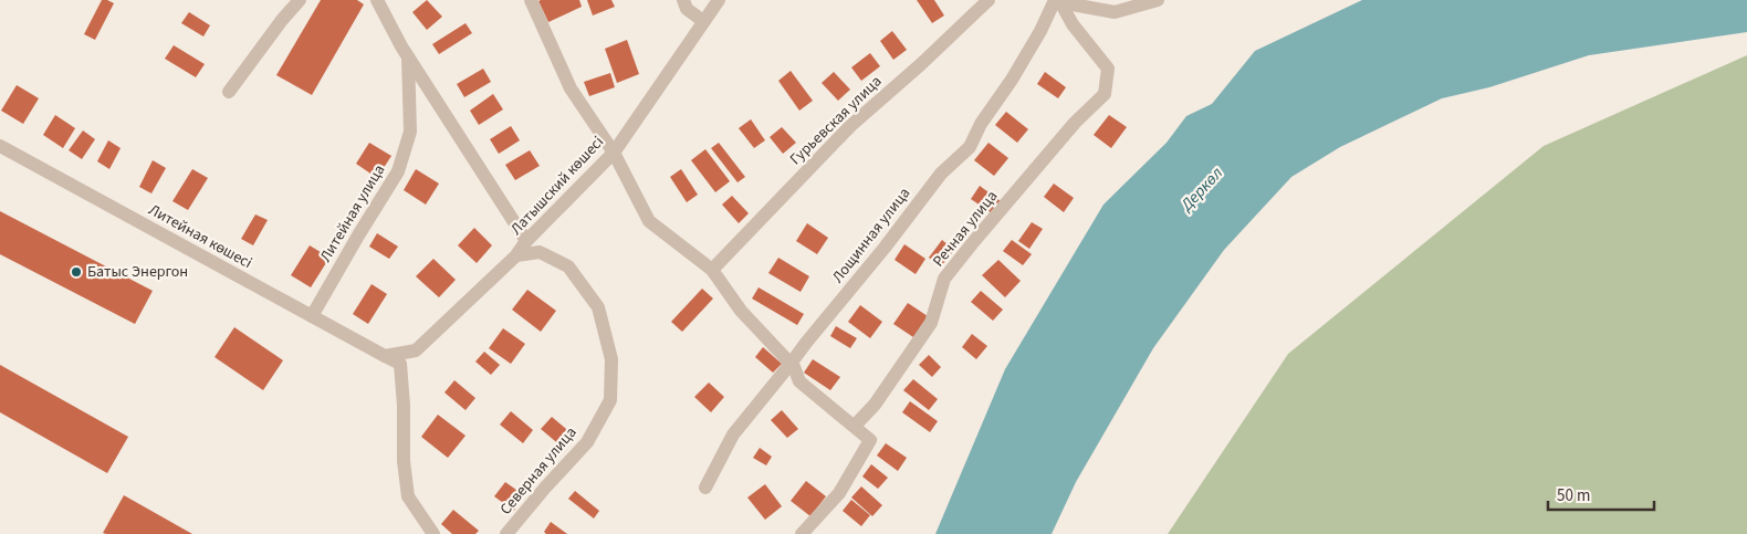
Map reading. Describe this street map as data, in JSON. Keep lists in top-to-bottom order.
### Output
{
  "streets": {
    "street": [
      "Гурьевская улица",
      "Латышский көшесі",
      "Литейная улица",
      "Речная улица",
      "Лощинная улица",
      "Литейная көшесі",
      "Северная улица"
    ]
  },
  "crossings": [
    ["Латышский көшесі", "Литейная улица"],
    ["Латышский көшесі", "Литейная көшесі"],
    ["Латышский көшесі", "Северная улица"],
    ["Литейная улица", "Литейная көшесі"],
    ["Речная улица", "Лощинная улица"]
  ],
  "water": ["Деркөл"],
  "places": ["Батыс Энергон"],
  "scale_bar": "50 m"
}
